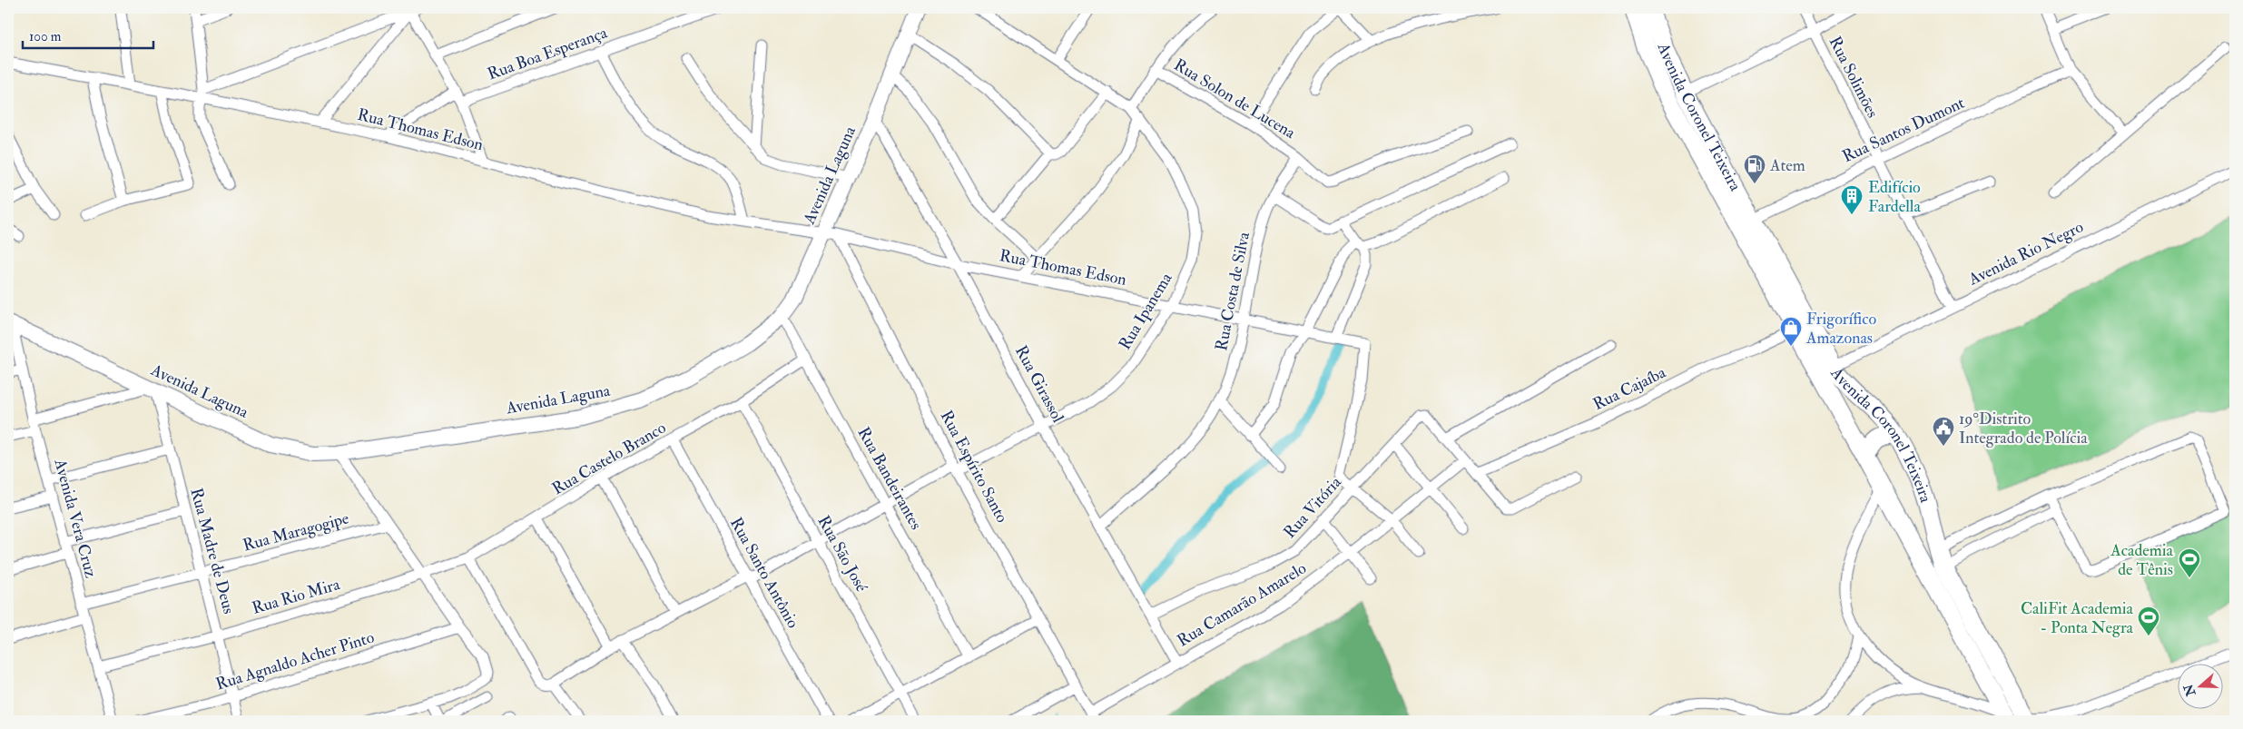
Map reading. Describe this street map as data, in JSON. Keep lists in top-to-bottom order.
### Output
{
  "streets": {
    "highway": ["Avenida Coronel Teixeira"],
    "main road": ["Avenida Laguna"],
    "street": [
      "Rua Boa Esperança",
      "Rua Solimões",
      "Rua Solon de Lucena",
      "Rua Thomas Edson",
      "Rua Santos Dumont",
      "Avenida Rio Negro",
      "Rua Costa de Silva",
      "Rua Ipanema",
      "Rua Girassol",
      "Rua Cajaíba",
      "Rua Castelo Branco",
      "Rua Espírito Santo",
      "Rua Bandeirantes",
      "Rua Vitória",
      "Avenida Vera Cruz",
      "Rua Maragogipe",
      "Rua Madre de Deus",
      "Rua São José",
      "Rua Santo Antônio",
      "Rua Rio Mira",
      "Rua Camarão Amarelo",
      "Rua Agnaldo Acher Pinto"
    ]
  },
  "crossings": [
    ["Rua Solimões", "Rua Santos Dumont"],
    ["Rua Solimões", "Avenida Rio Negro"],
    ["Rua Solon de Lucena", "Rua Costa de Silva"],
    ["Avenida Coronel Teixeira", "Rua Santos Dumont"],
    ["Avenida Coronel Teixeira", "Avenida Rio Negro"],
    ["Avenida Coronel Teixeira", "Rua Cajaíba"],
    ["Rua Thomas Edson", "Avenida Laguna"],
    ["Rua Thomas Edson", "Rua Costa de Silva"],
    ["Rua Thomas Edson", "Rua Ipanema"],
    ["Rua Thomas Edson", "Rua Girassol"],
    ["Rua Thomas Edson", "Rua Espírito Santo"],
    ["Rua Thomas Edson", "Rua Vitória"],
    ["Avenida Laguna", "Rua Girassol"],
    ["Avenida Laguna", "Rua Espírito Santo"],
    ["Avenida Laguna", "Rua Bandeirantes"],
    ["Avenida Laguna", "Avenida Vera Cruz"],
    ["Avenida Laguna", "Rua Madre de Deus"],
    ["Rua Costa de Silva", "Rua Girassol"],
    ["Rua Ipanema", "Rua Girassol"],
    ["Rua Ipanema", "Rua Espírito Santo"],
    ["Rua Ipanema", "Rua Bandeirantes"],
    ["Rua Ipanema", "Rua São José"],
    ["Rua Ipanema", "Rua Santo Antônio"],
    ["Rua Girassol", "Rua Vitória"],
    ["Rua Girassol", "Rua Camarão Amarelo"],
    ["Rua Castelo Branco", "Rua Bandeirantes"],
    ["Rua Castelo Branco", "Rua São José"],
    ["Rua Castelo Branco", "Rua Santo Antônio"],
    ["Rua Castelo Branco", "Rua Rio Mira"],
    ["Rua Espírito Santo", "Rua Camarão Amarelo"],
    ["Avenida Vera Cruz", "Rua Maragogipe"],
    ["Avenida Vera Cruz", "Rua Rio Mira"],
    ["Rua Maragogipe", "Rua Madre de Deus"],
    ["Rua Madre de Deus", "Rua Rio Mira"],
    ["Rua Madre de Deus", "Rua Agnaldo Acher Pinto"]
  ],
  "places": {
    "fuel station": ["Atem"],
    "building": ["Edifício Fardella"],
    "shop": ["Frigorífico Amazonas"],
    "public building": ["19°Distrito Integrado de Polícia"],
    "sports": ["Academia de Tênis", "CaliFit Academia - Ponta Negra"]
  },
  "scale_bar": "100 m",
  "north": "left"
}
